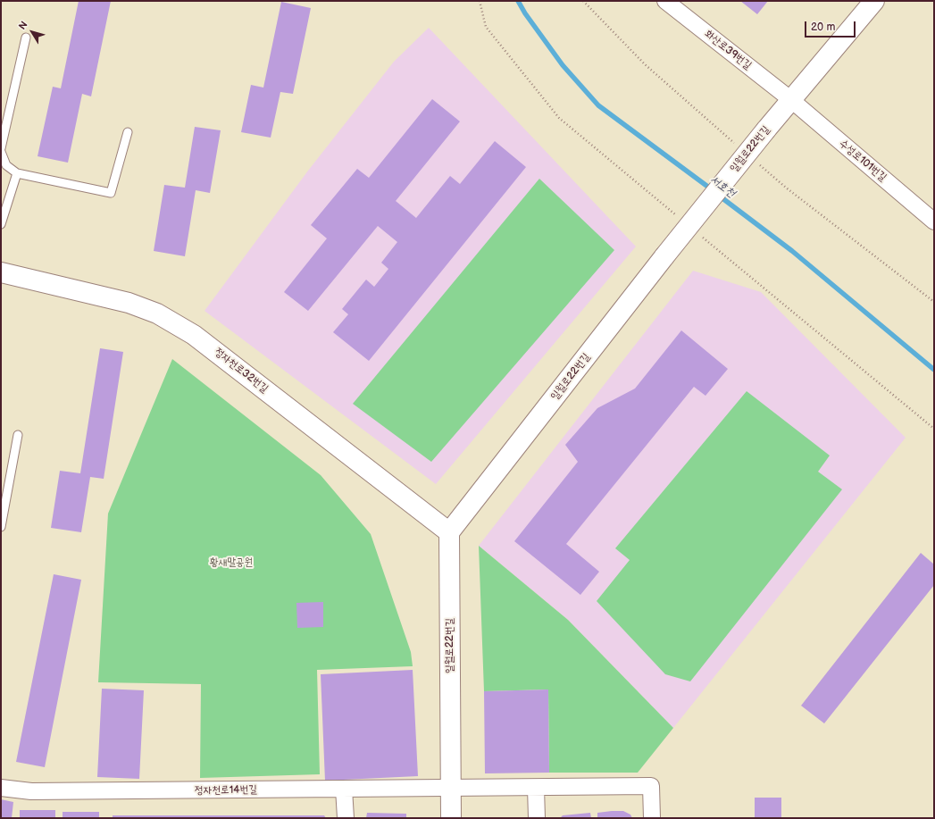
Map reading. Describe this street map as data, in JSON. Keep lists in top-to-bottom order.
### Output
{
  "streets": {
    "street": [
      "화산로39번길",
      "일월로22번길",
      "수성로101번길",
      "정자천로32번길",
      "정자천로14번길"
    ]
  },
  "crossings": [
    ["화산로39번길", "일월로22번길"],
    ["화산로39번길", "수성로101번길"],
    ["일월로22번길", "수성로101번길"],
    ["일월로22번길", "정자천로32번길"],
    ["일월로22번길", "정자천로14번길"]
  ],
  "water": ["서호천"],
  "parks": ["황새말공원"],
  "scale_bar": "20 m",
  "north": "top left"
}
